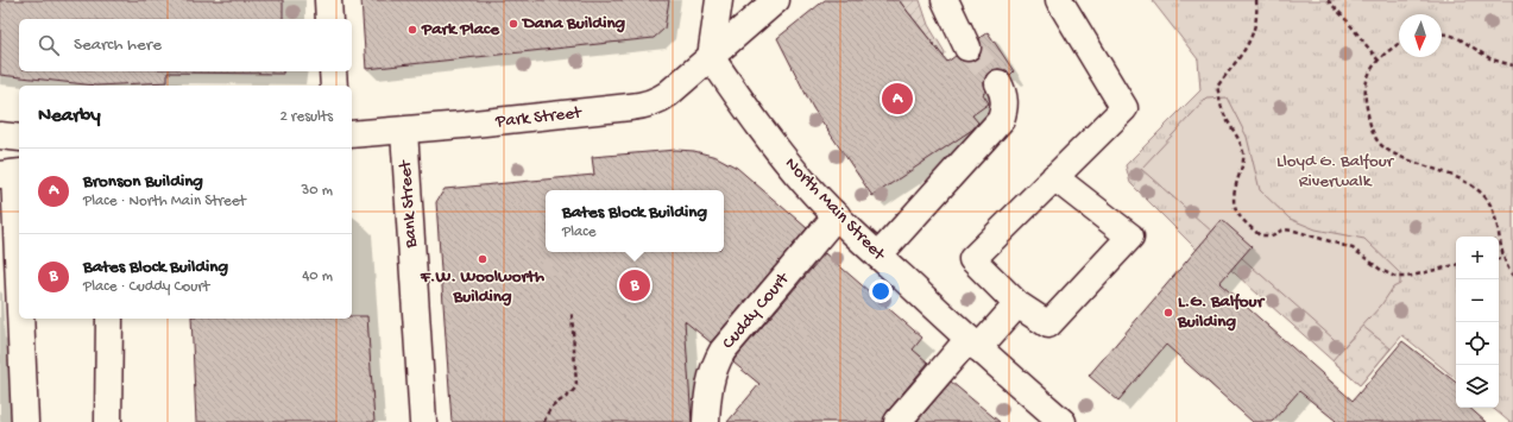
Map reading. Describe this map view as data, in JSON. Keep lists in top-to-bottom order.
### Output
{
  "streets": {
    "main road": [
      "Park Street",
      "Bank Street",
      "North Main Street",
      "Cuddy Court"
    ]
  },
  "crossings": [
    ["Park Street", "Bank Street"],
    ["Park Street", "North Main Street"],
    ["North Main Street", "Cuddy Court"]
  ],
  "parks": ["Lloyd G. Balfour Riverwalk"],
  "places": [
    "Dana Building",
    "Park Place",
    "F.W. Woolworth Building",
    "L.G. Balfour Building"
  ],
  "north": "bottom",
  "page": {
    "search": "Search here",
    "pins": ["A", "B"],
    "heading": ["Nearby", "2 results"],
    "list": [
      {
        "mark": "A",
        "name": "Bronson Building",
        "note": "Place · North Main Street",
        "value": "30 m"
      },
      {
        "mark": "B",
        "name": "Bates Block Building",
        "note": "Place · Cuddy Court",
        "value": "40 m"
      }
    ],
    "popup": ["Bates Block Building", "Place"],
    "map_buttons": ["+", "−"]
  }
}
